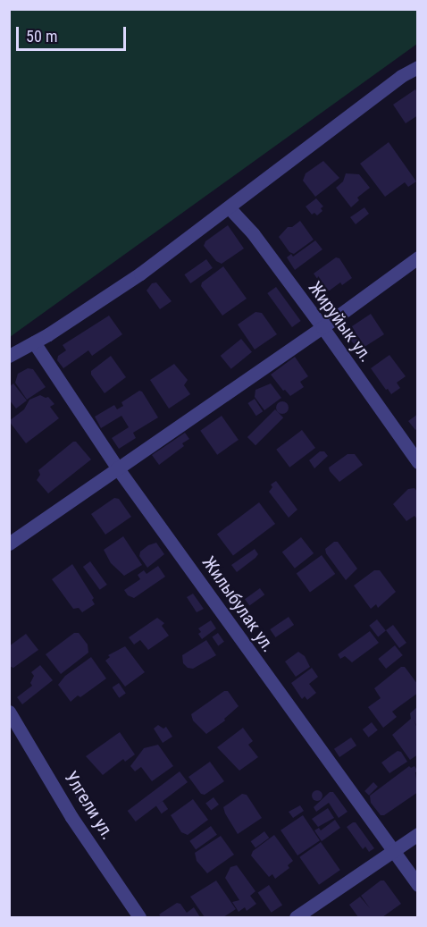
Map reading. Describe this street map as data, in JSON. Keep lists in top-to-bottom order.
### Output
{
  "streets": {
    "street": ["Жируйык ул.", "Жилыбулак ул.", "Улгели ул."]
  },
  "scale_bar": "50 m"
}
